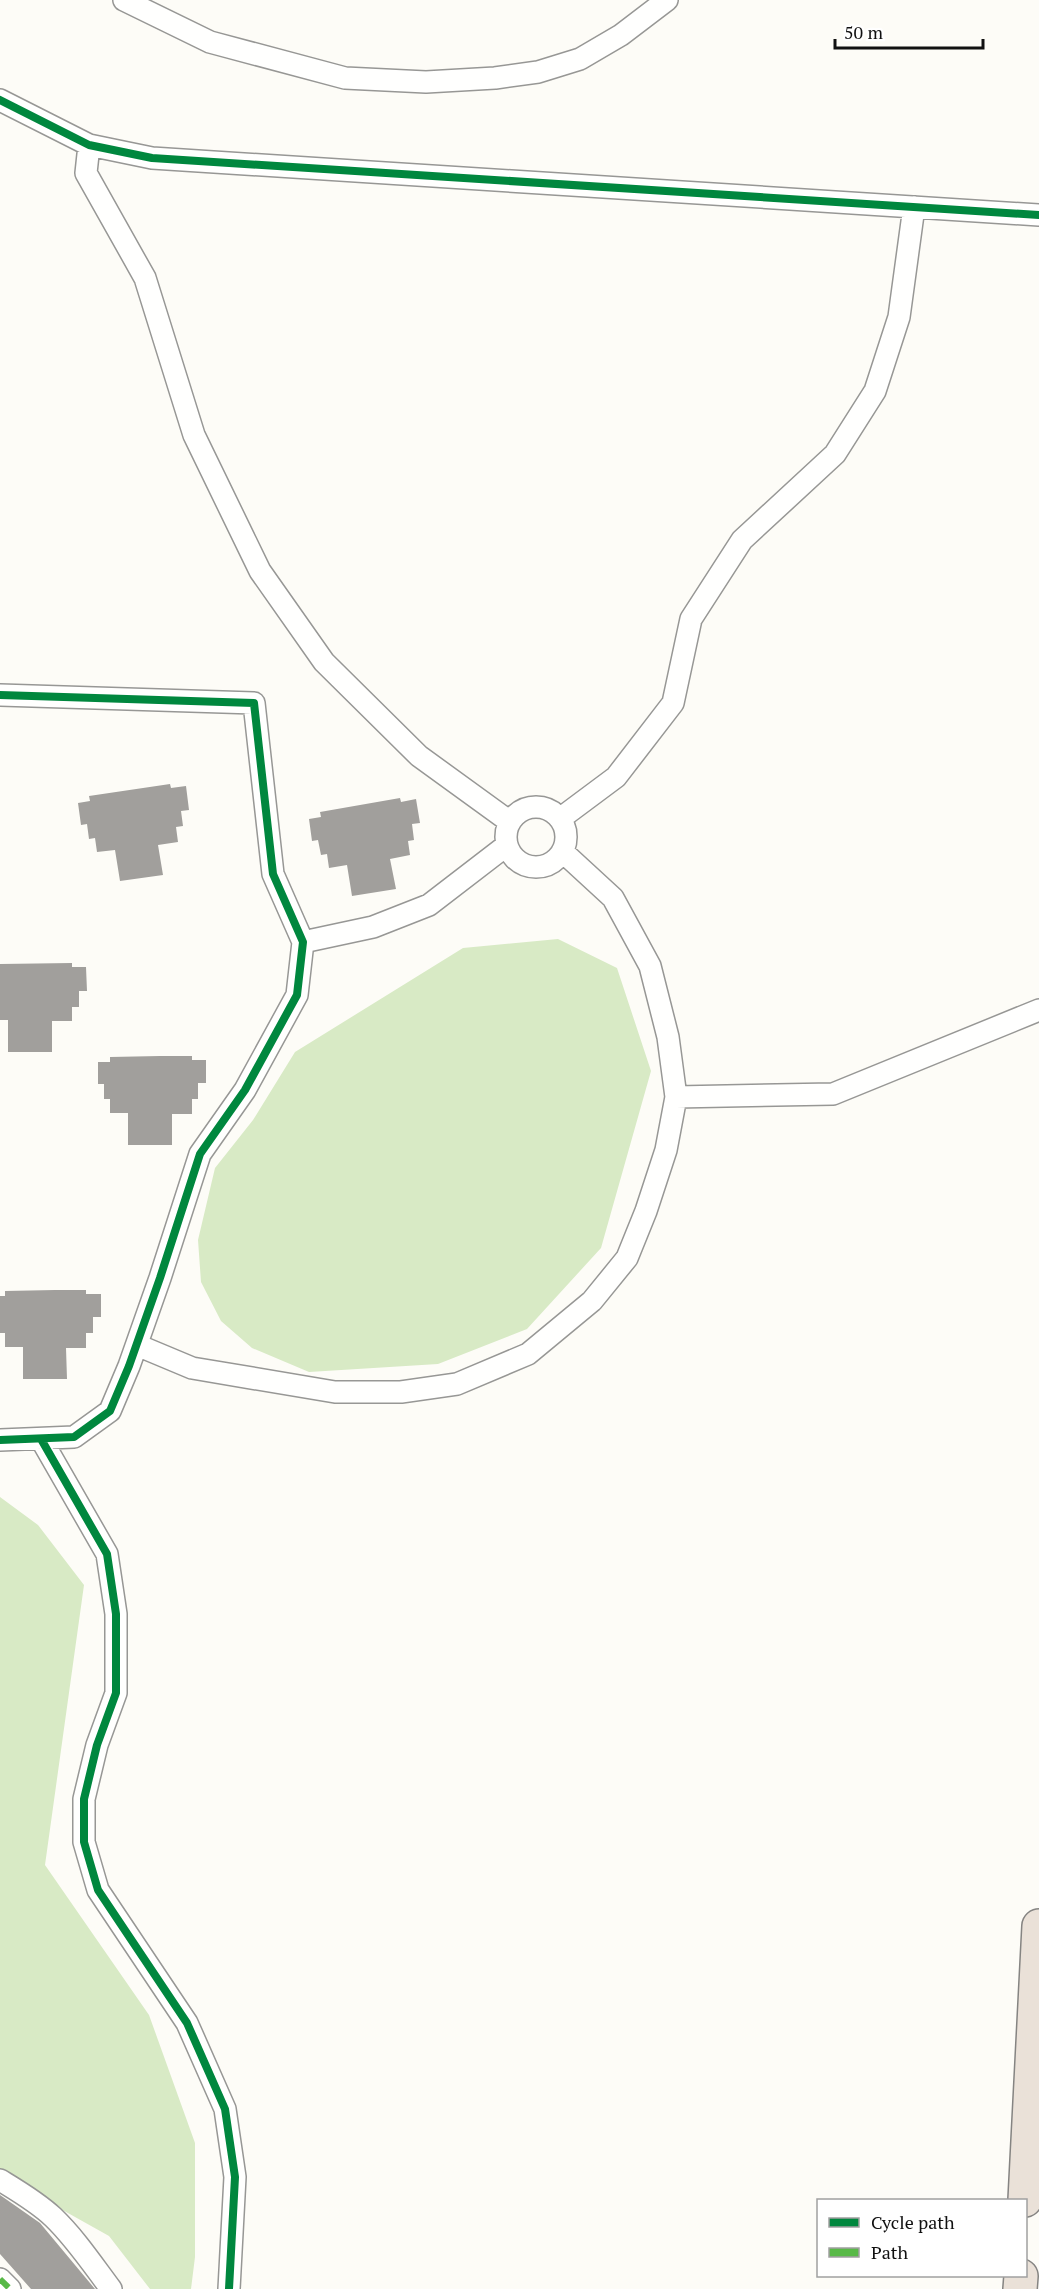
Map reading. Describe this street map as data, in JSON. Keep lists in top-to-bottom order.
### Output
{
  "legend": ["Cycle path", "Path"],
  "scale_bar": "50 m"
}
